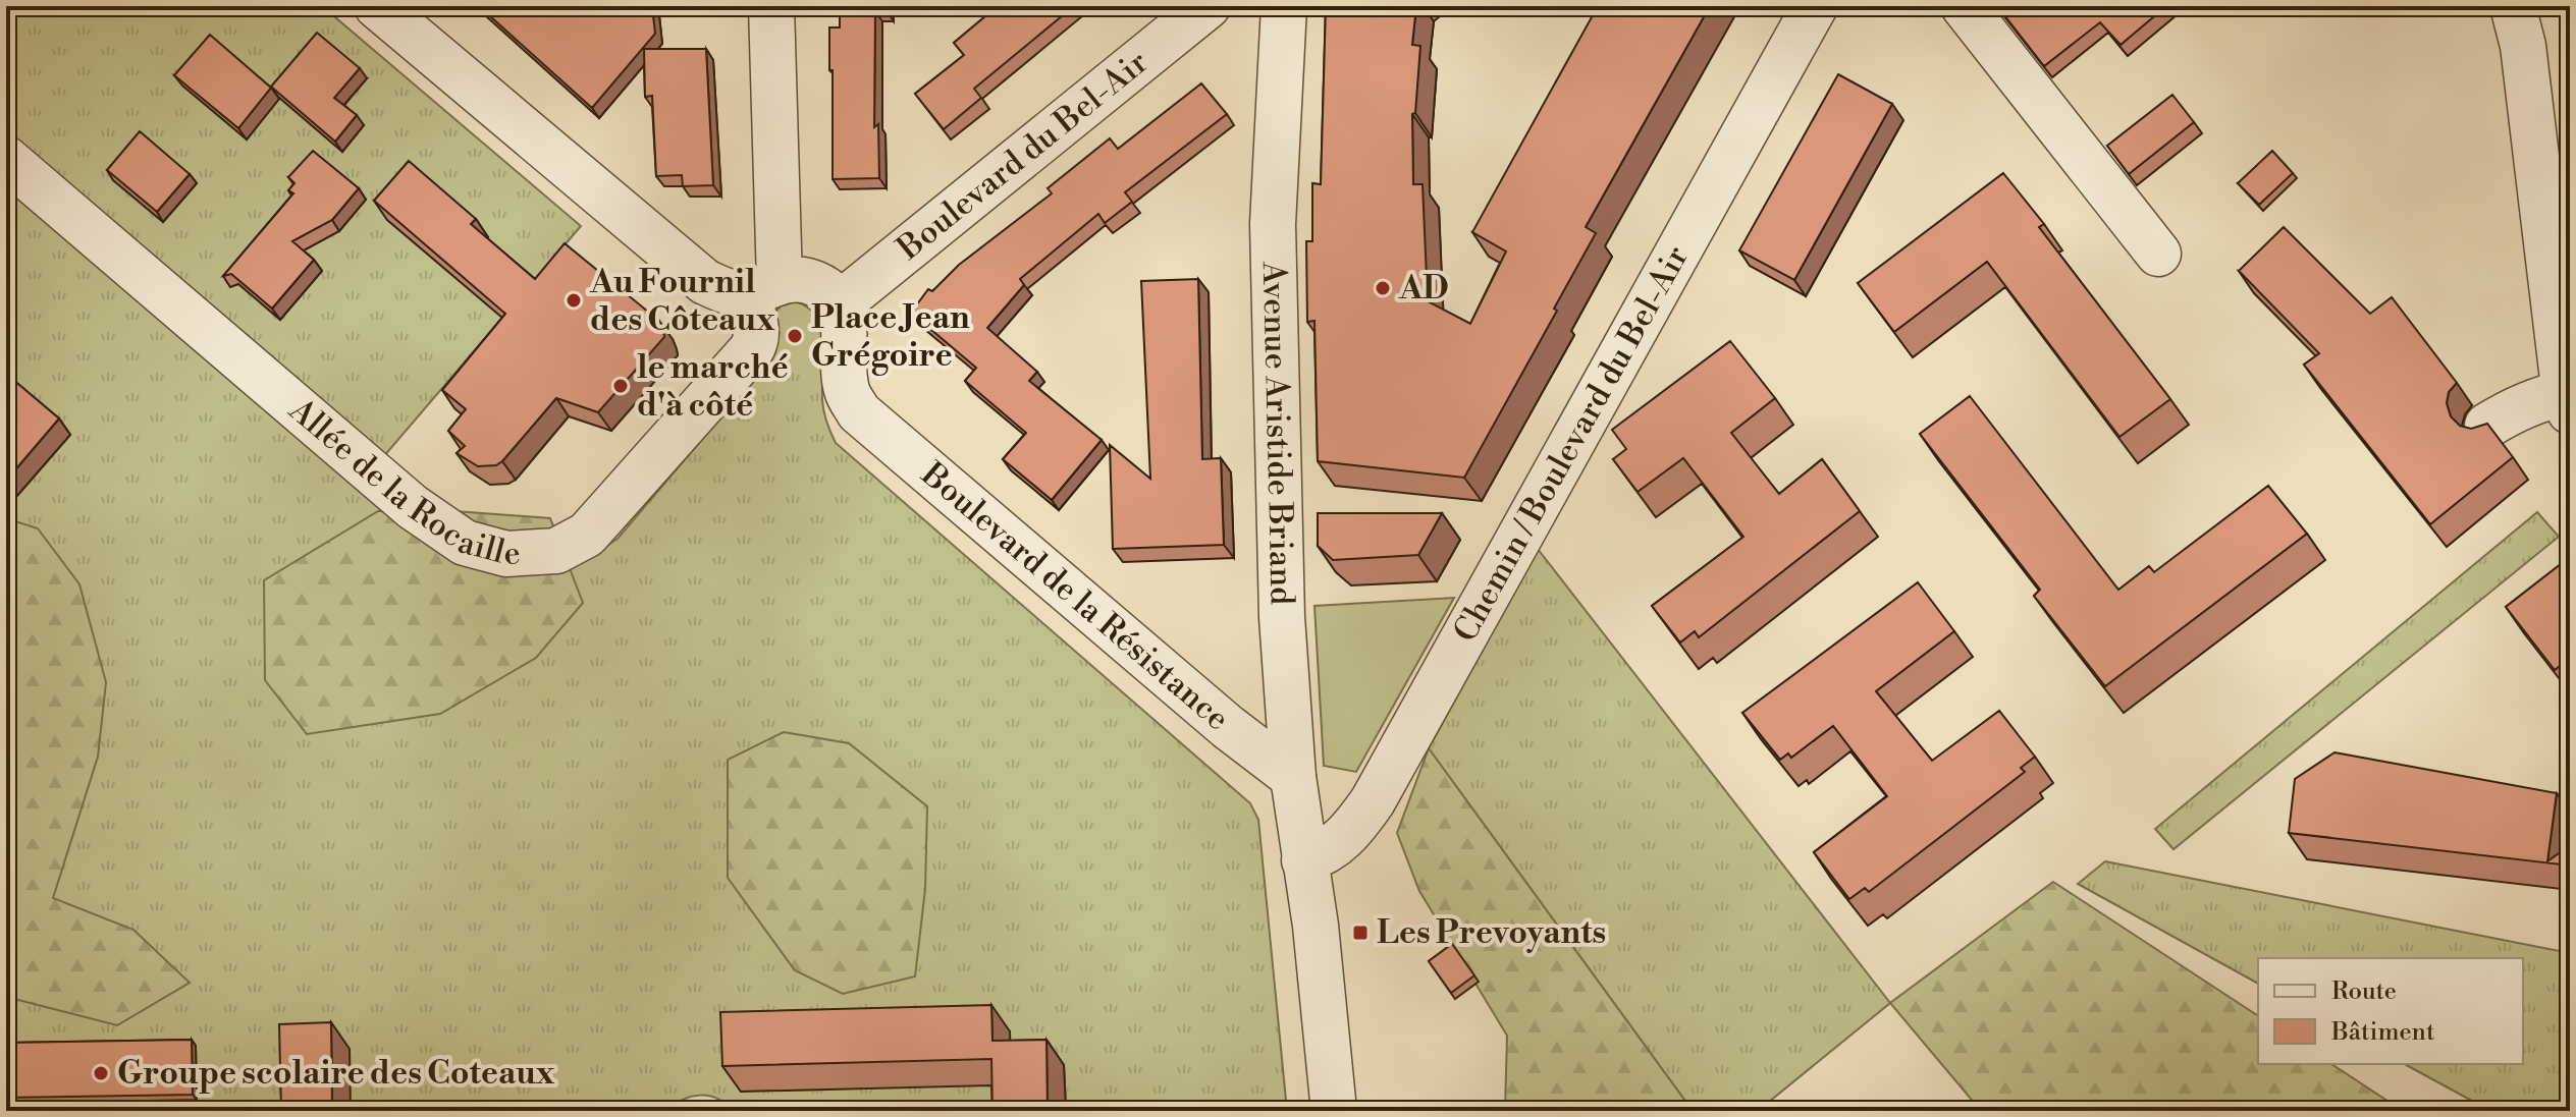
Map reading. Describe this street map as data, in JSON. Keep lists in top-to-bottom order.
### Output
{
  "streets": {
    "street": [
      "Boulevard du Bel-Air",
      "Avenue Aristide Briand",
      "Chemin / Boulevard du Bel-Air",
      "Allée de la Rocaille",
      "Boulevard de la Résistance"
    ]
  },
  "crossings": [
    ["Boulevard du Bel-Air", "Boulevard de la Résistance"],
    ["Avenue Aristide Briand", "Chemin / Boulevard du Bel-Air"],
    ["Avenue Aristide Briand", "Boulevard de la Résistance"]
  ],
  "places": {
    "other": [
      "AD",
      "Au Fournil des Côteaux",
      "Place Jean Grégoire",
      "le marché d'à côté",
      "Groupe scolaire des Coteaux"
    ],
    "transit": ["Les Prevoyants"]
  },
  "legend": ["Route", "Bâtiment"]
}
